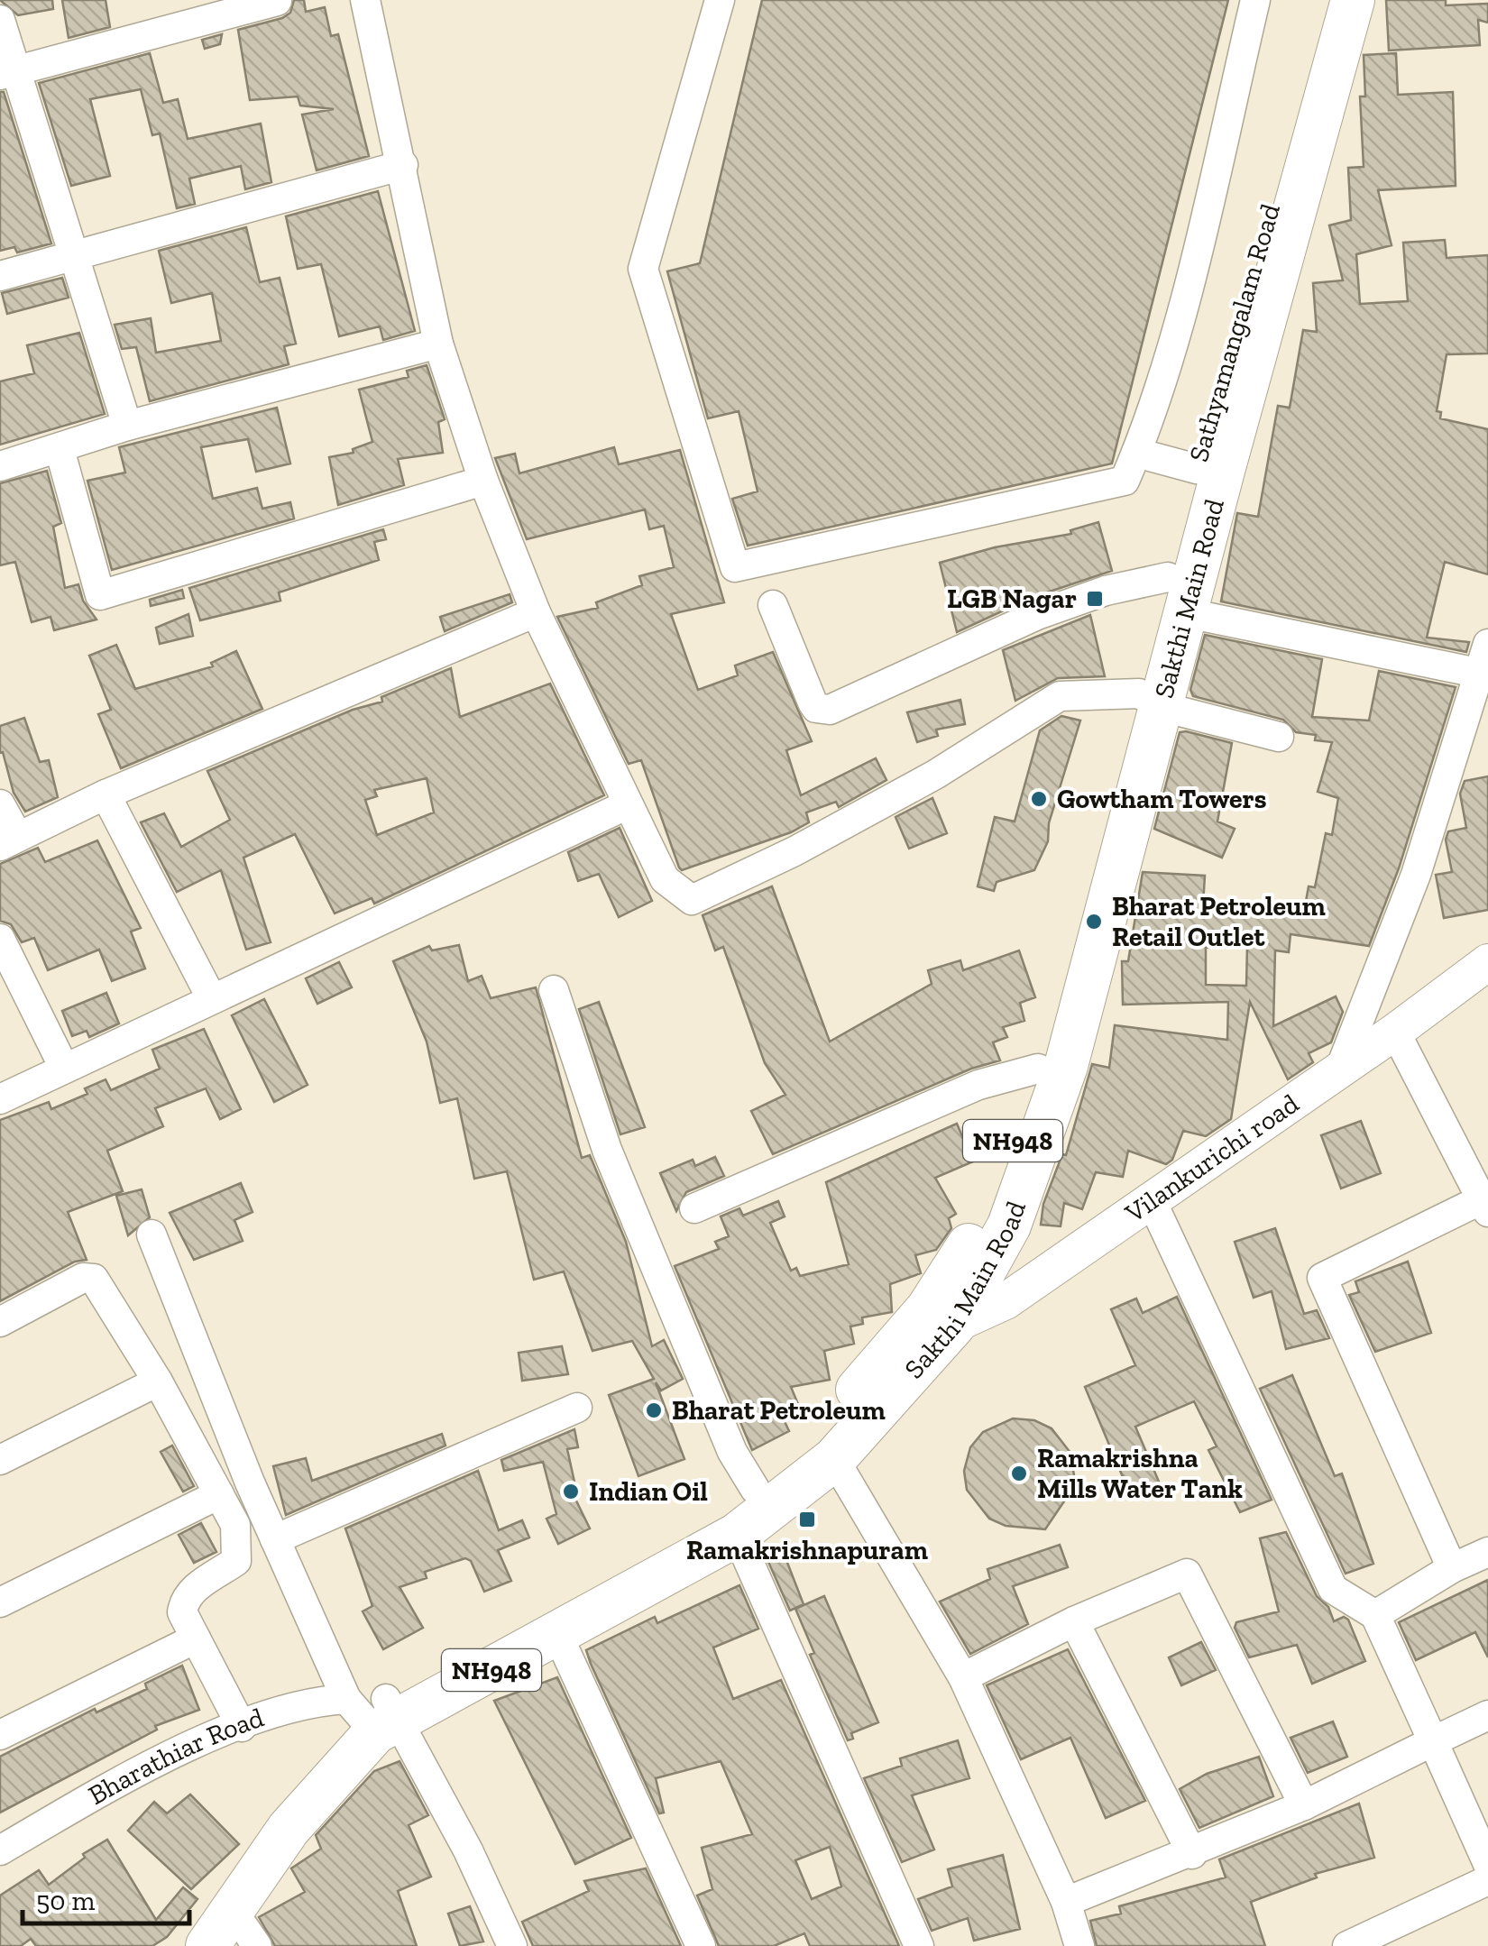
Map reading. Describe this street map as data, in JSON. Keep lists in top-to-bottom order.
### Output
{
  "streets": {
    "highway": ["Sathyamangalam Road", "Sakthi Main Road", "NH948"],
    "main road": ["Vilankurichi road"],
    "street": ["Bharathiar Road"]
  },
  "crossings": [
    ["Sathyamangalam Road", "Sakthi Main Road"],
    ["Sathyamangalam Road", "Vilankurichi road"],
    ["Sathyamangalam Road", "Bharathiar Road"],
    ["Sakthi Main Road", "Vilankurichi road"],
    ["Sakthi Main Road", "Bharathiar Road"]
  ],
  "places": {
    "transit": ["LGB Nagar", "Ramakrishnapuram"],
    "other": [
      "Gowtham Towers",
      "Bharat Petroleum Retail Outlet",
      "Bharat Petroleum",
      "Ramakrishna Mills Water Tank",
      "Indian Oil"
    ]
  },
  "scale_bar": "50 m"
}
